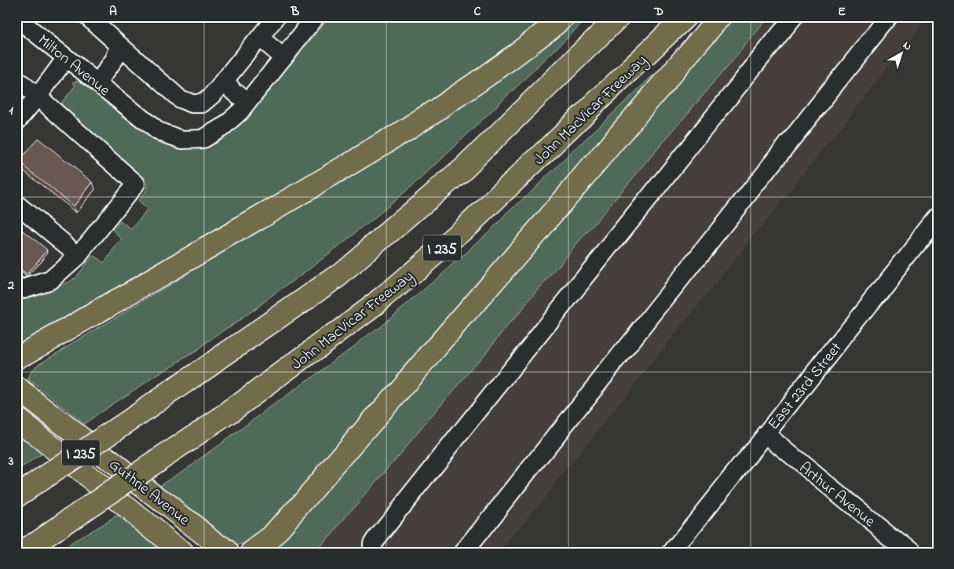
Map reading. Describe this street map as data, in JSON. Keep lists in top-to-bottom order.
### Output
{
  "streets": {
    "main road": ["John MacVicar Freeway", "I 235", "Guthrie Avenue"],
    "street": ["Milton Avenue", "East 23rd Street", "Arthur Avenue"]
  },
  "crossings": [
    ["East 23rd Street", "Arthur Avenue"]
  ],
  "north": "top right",
  "grid": {
    "columns": [
      "A",
      "B",
      "C",
      "D",
      "E"
    ],
    "rows": ["1", "2", "3"]
  }
}
